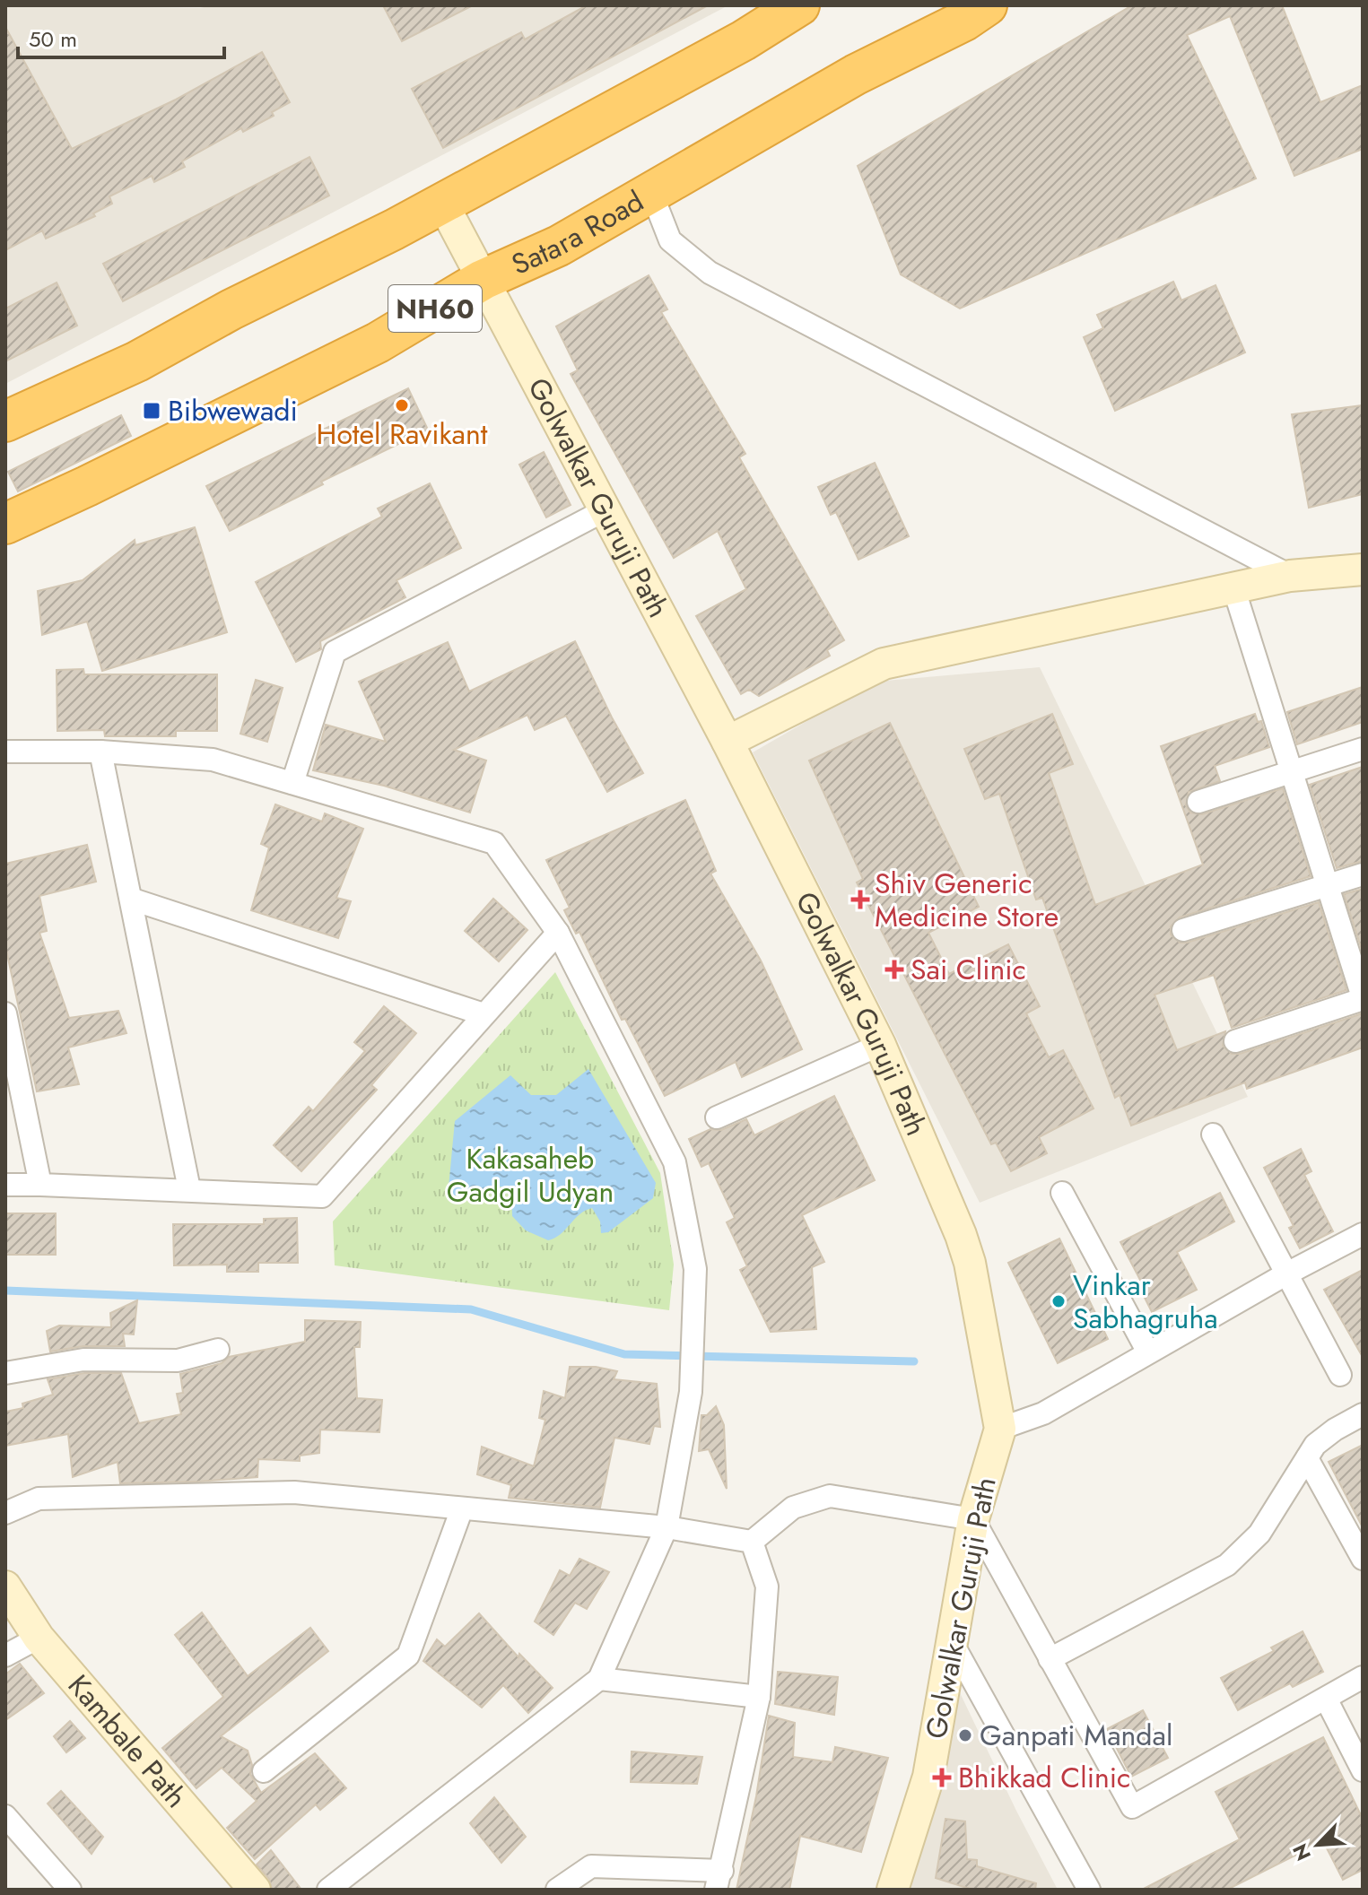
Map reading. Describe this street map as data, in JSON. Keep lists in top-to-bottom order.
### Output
{
  "streets": {
    "highway": ["Satara Road", "NH60"],
    "street": ["Golwalkar Guruji Path", "Kambale Path"]
  },
  "crossings": [
    ["Satara Road", "Golwalkar Guruji Path"]
  ],
  "parks": ["Kakasaheb Gadgil Udyan"],
  "places": {
    "other": ["Hotel Ravikant", "Vinkar Sabhagruha", "Ganpati Mandal"],
    "transit": ["Bibwewadi"],
    "health": ["Shiv Generic Medicine Store", "Sai Clinic", "Bhikkad Clinic"]
  },
  "scale_bar": "50 m",
  "north": "bottom left"
}
